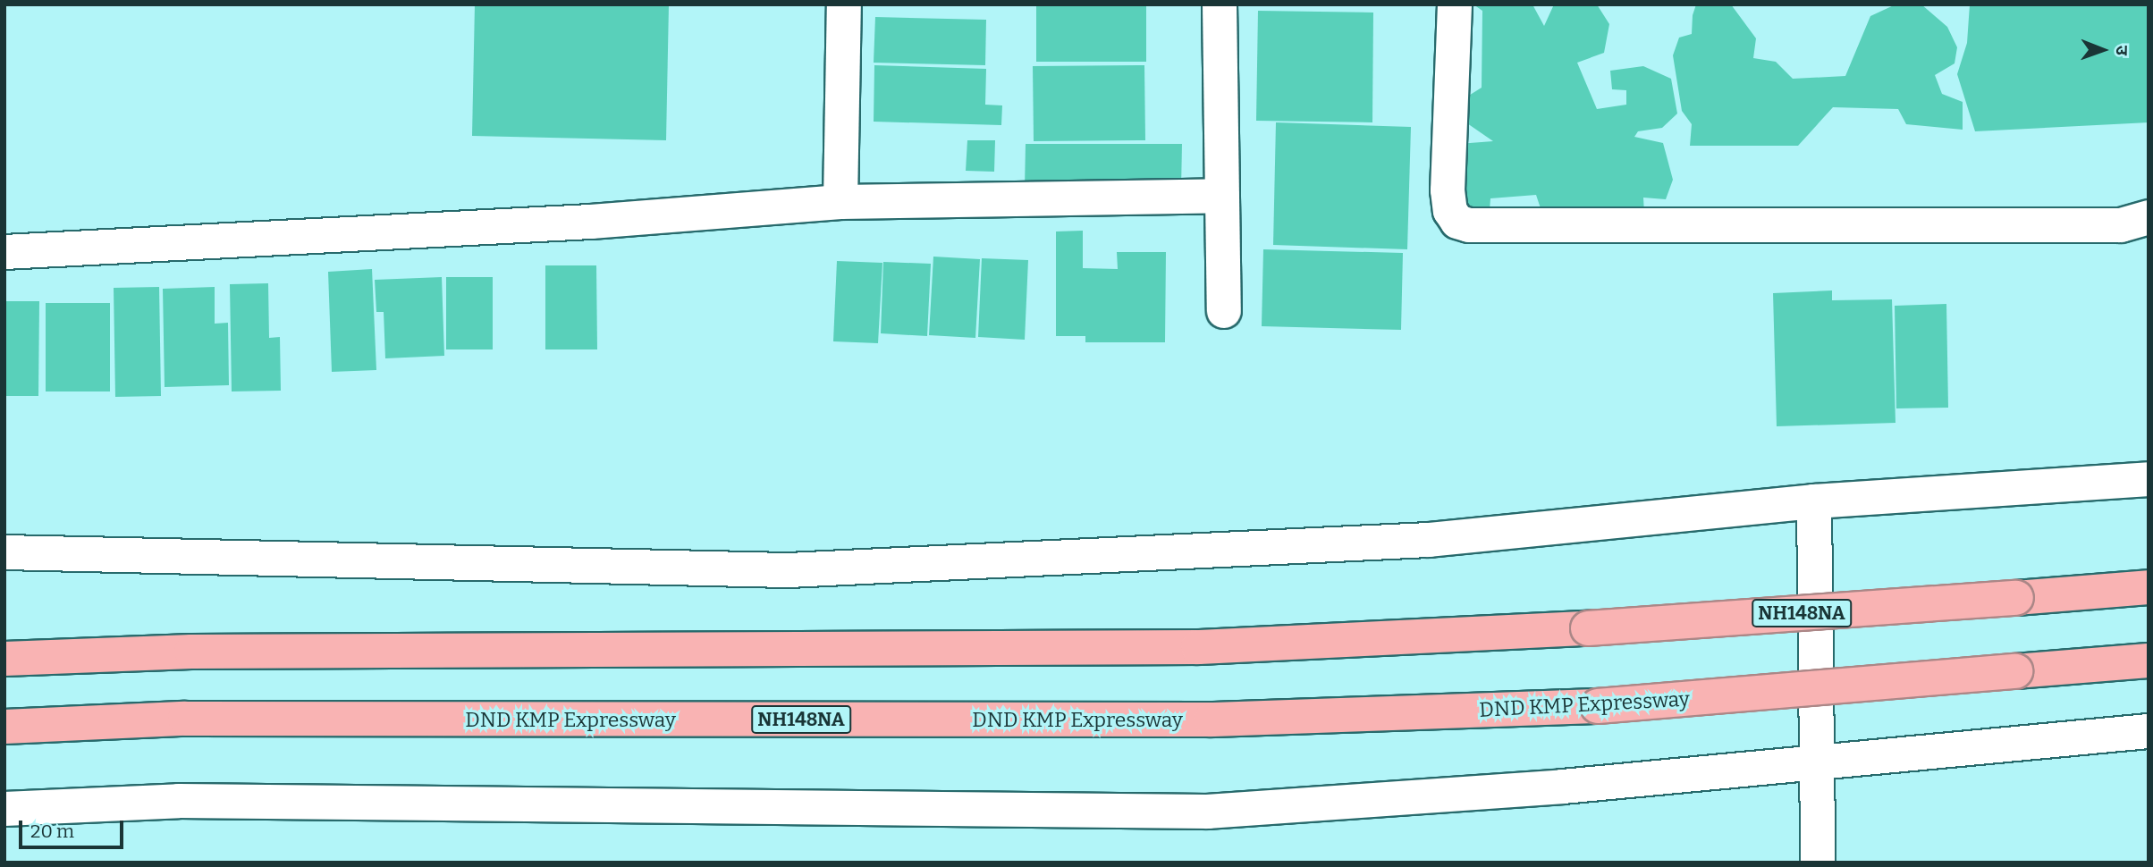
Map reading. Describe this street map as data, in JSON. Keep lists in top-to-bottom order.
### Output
{
  "streets": {
    "highway": ["NH148NA", "DND KMP Expressway"]
  },
  "scale_bar": "20 m",
  "north": "right"
}
